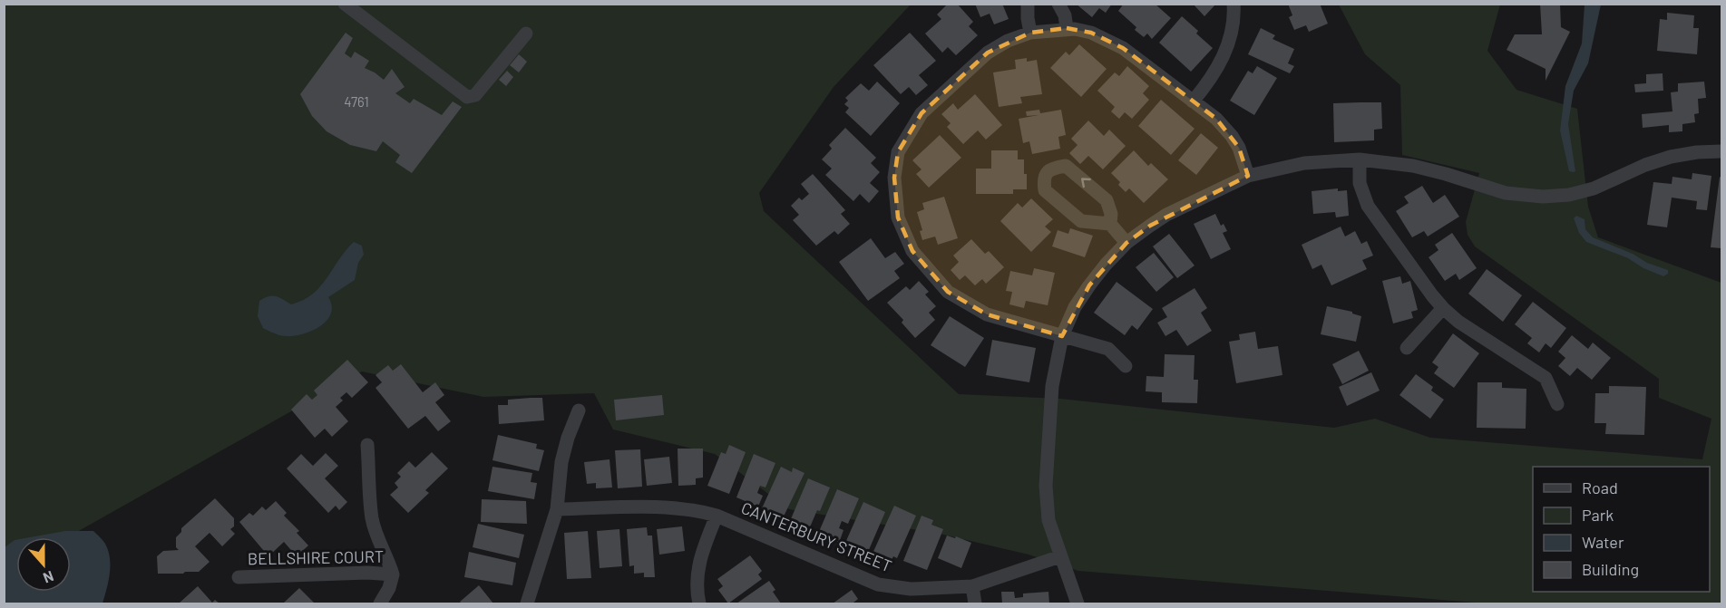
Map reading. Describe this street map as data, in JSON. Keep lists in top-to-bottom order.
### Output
{
  "streets": {
    "street": ["CANTERBURY STREET", "BELLSHIRE COURT"]
  },
  "house_numbers": ["4761"],
  "legend": [
    "Road",
    "Park",
    "Water",
    "Building"
  ],
  "north": "bottom"
}
